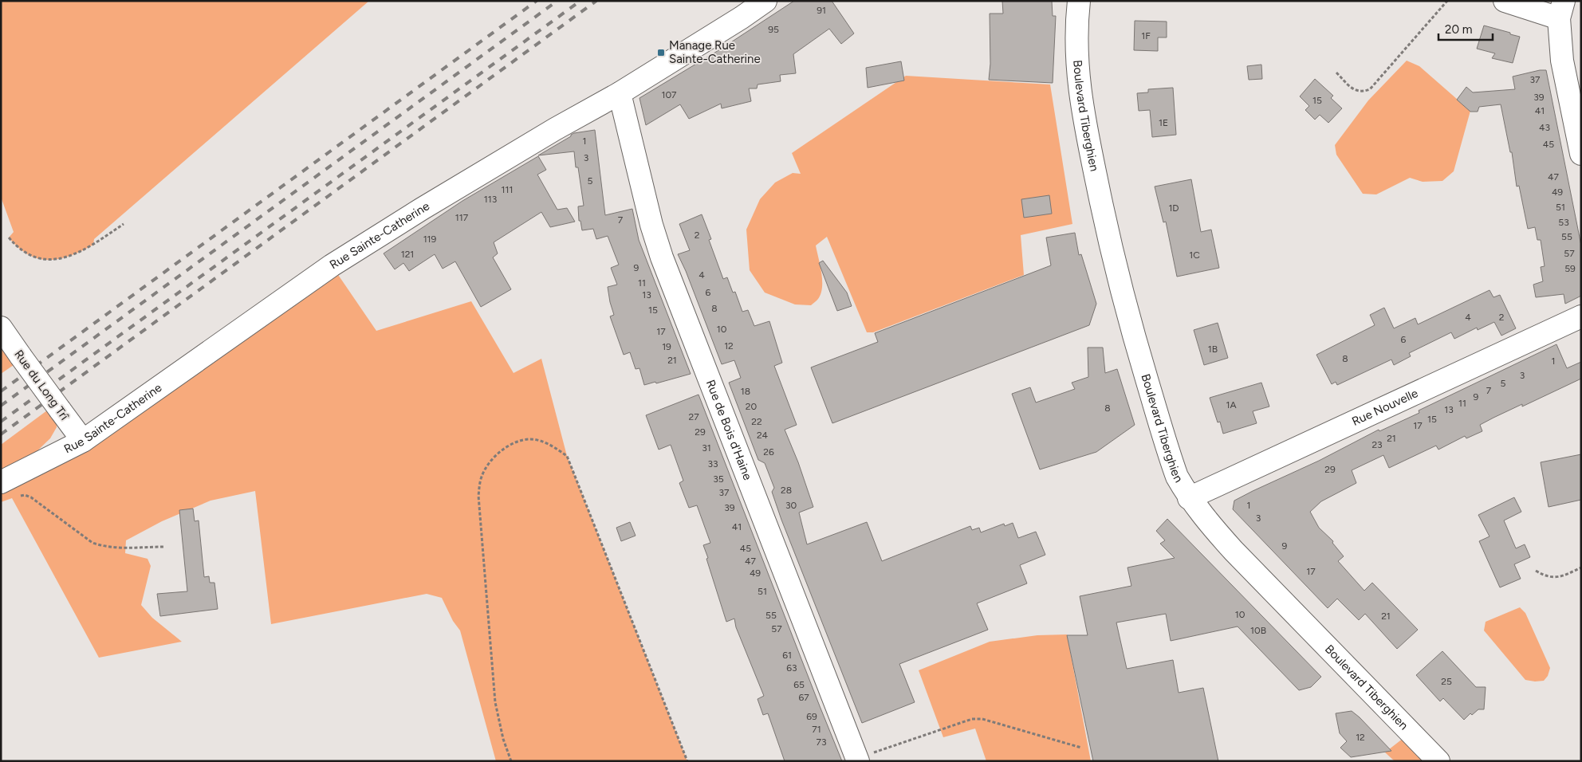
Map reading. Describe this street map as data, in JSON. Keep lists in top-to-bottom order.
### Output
{
  "streets": {
    "street": [
      "Boulevard Tiberghien",
      "Rue Sainte-Catherine",
      "Rue du Long Trî",
      "Rue Nouvelle",
      "Rue de Bois d'Haine"
    ]
  },
  "crossings": [
    ["Boulevard Tiberghien", "Rue Nouvelle"],
    ["Rue Sainte-Catherine", "Rue du Long Trî"],
    ["Rue Sainte-Catherine", "Rue de Bois d'Haine"]
  ],
  "places": {
    "transit": ["Manage Rue Sainte-Catherine"]
  },
  "house_numbers": [
    "91",
    "95",
    "1F",
    "37",
    "107",
    "39",
    "15",
    "41",
    "1E",
    "43",
    "1",
    "45",
    "3",
    "47",
    "5",
    "111",
    "49",
    "113",
    "51",
    "1D",
    "117",
    "7",
    "53",
    "2",
    "55",
    "119",
    "57",
    "121",
    "1C",
    "9",
    "59",
    "4",
    "11",
    "6",
    "13",
    "8",
    "15",
    "4",
    "2",
    "10",
    "17",
    "6",
    "12",
    "19",
    "1B",
    "8",
    "21",
    "1",
    "3",
    "5",
    "7",
    "18",
    "9",
    "11",
    "1A",
    "20",
    "8",
    "13",
    "27",
    "15",
    "22",
    "17",
    "29",
    "24",
    "21",
    "23",
    "31",
    "26",
    "33",
    "29",
    "35",
    "28",
    "37",
    "30",
    "1",
    "39",
    "3",
    "41",
    "9",
    "45",
    "47",
    "17",
    "49",
    "51",
    "10",
    "55",
    "21",
    "57",
    "10B",
    "61",
    "63",
    "25",
    "65",
    "67",
    "69",
    "71",
    "12",
    "73"
  ],
  "scale_bar": "20 m"
}
